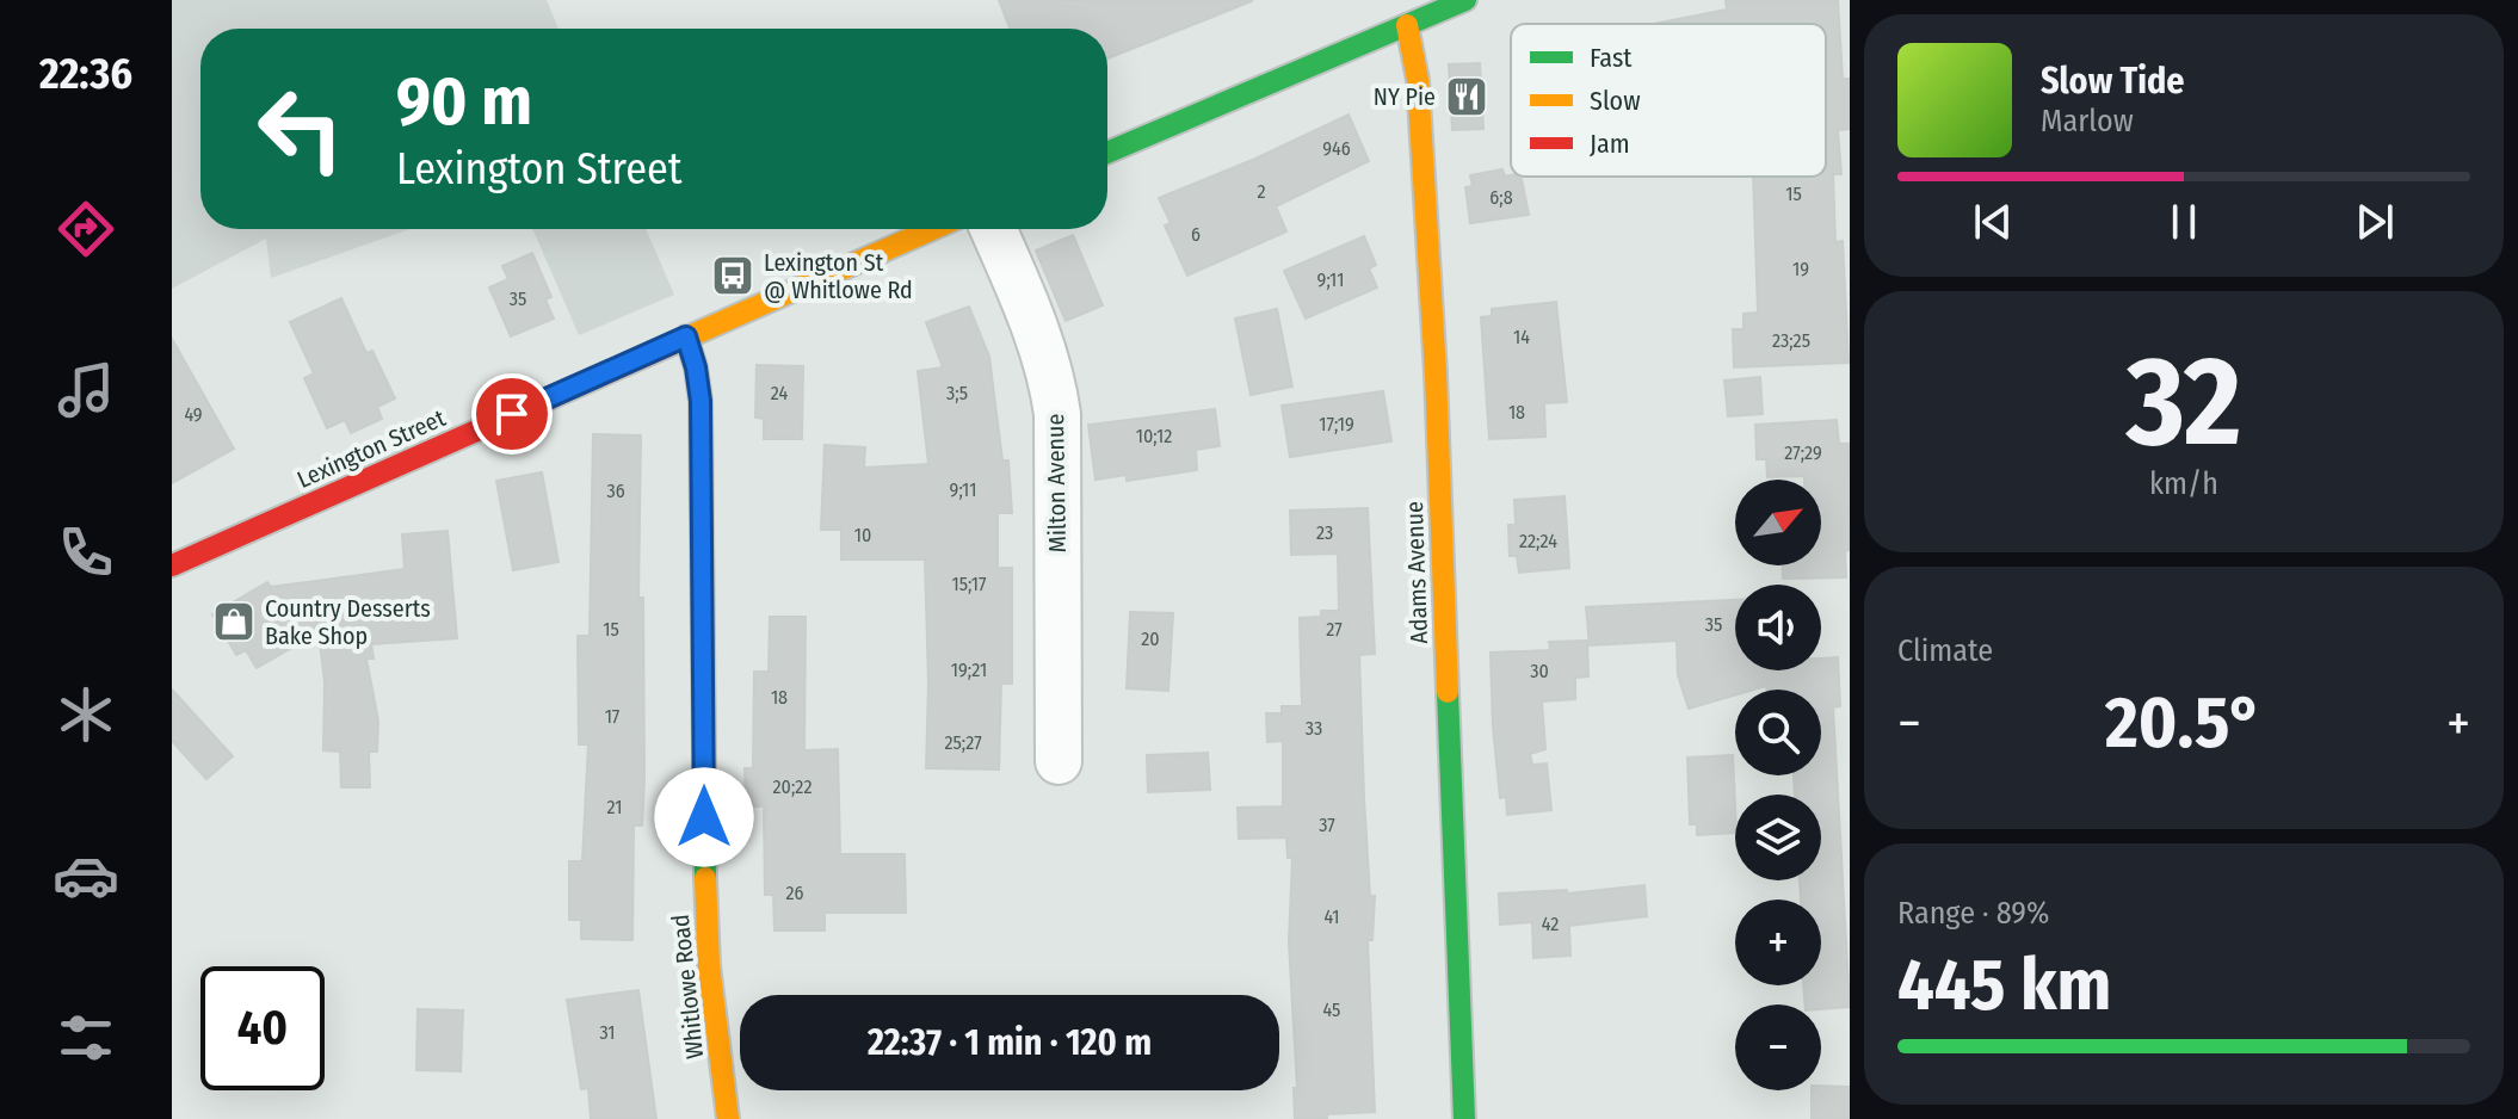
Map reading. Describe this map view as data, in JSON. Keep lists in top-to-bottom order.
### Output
{
  "streets": {
    "street": [
      "Lexington Street",
      "Milton Avenue",
      "Adams Avenue",
      "Whitlowe Road"
    ]
  },
  "crossings": [
    ["Lexington Street", "Whitlowe Road"]
  ],
  "places": {
    "restaurant": ["NY Pie"],
    "bus stop": ["Lexington St @ Whitlowe Rd"],
    "shop": ["Country Desserts Bake Shop"]
  },
  "house_numbers": [
    "946",
    "2",
    "15",
    "6;8",
    "6",
    "19",
    "9;11",
    "35",
    "14",
    "23;25",
    "24",
    "3;5",
    "18",
    "49",
    "17;19",
    "10;12",
    "27;29",
    "9;11",
    "36",
    "23",
    "10",
    "22;24",
    "15;17",
    "35",
    "15",
    "27",
    "20",
    "19;21",
    "30",
    "18",
    "17",
    "33",
    "25;27",
    "20;22",
    "21",
    "37",
    "26",
    "41",
    "42",
    "45",
    "31"
  ],
  "legend": ["Fast", "Slow", "Jam"],
  "north": "top right",
  "page": {
    "tabs": "22:36",
    "turn": ["90 m", "Lexington Street"],
    "song": ["Slow Tide", "Marlow"],
    "tile": [
      ["32", "km/h"],
      "Climate",
      ["Range · 89%", "445 km"]
    ],
    "map_buttons": ["+", "−"],
    "heat": ["−", "20.5°", "+"],
    "limit": "40",
    "trip": "22:37 · 1 min · 120 m"
  }
}
